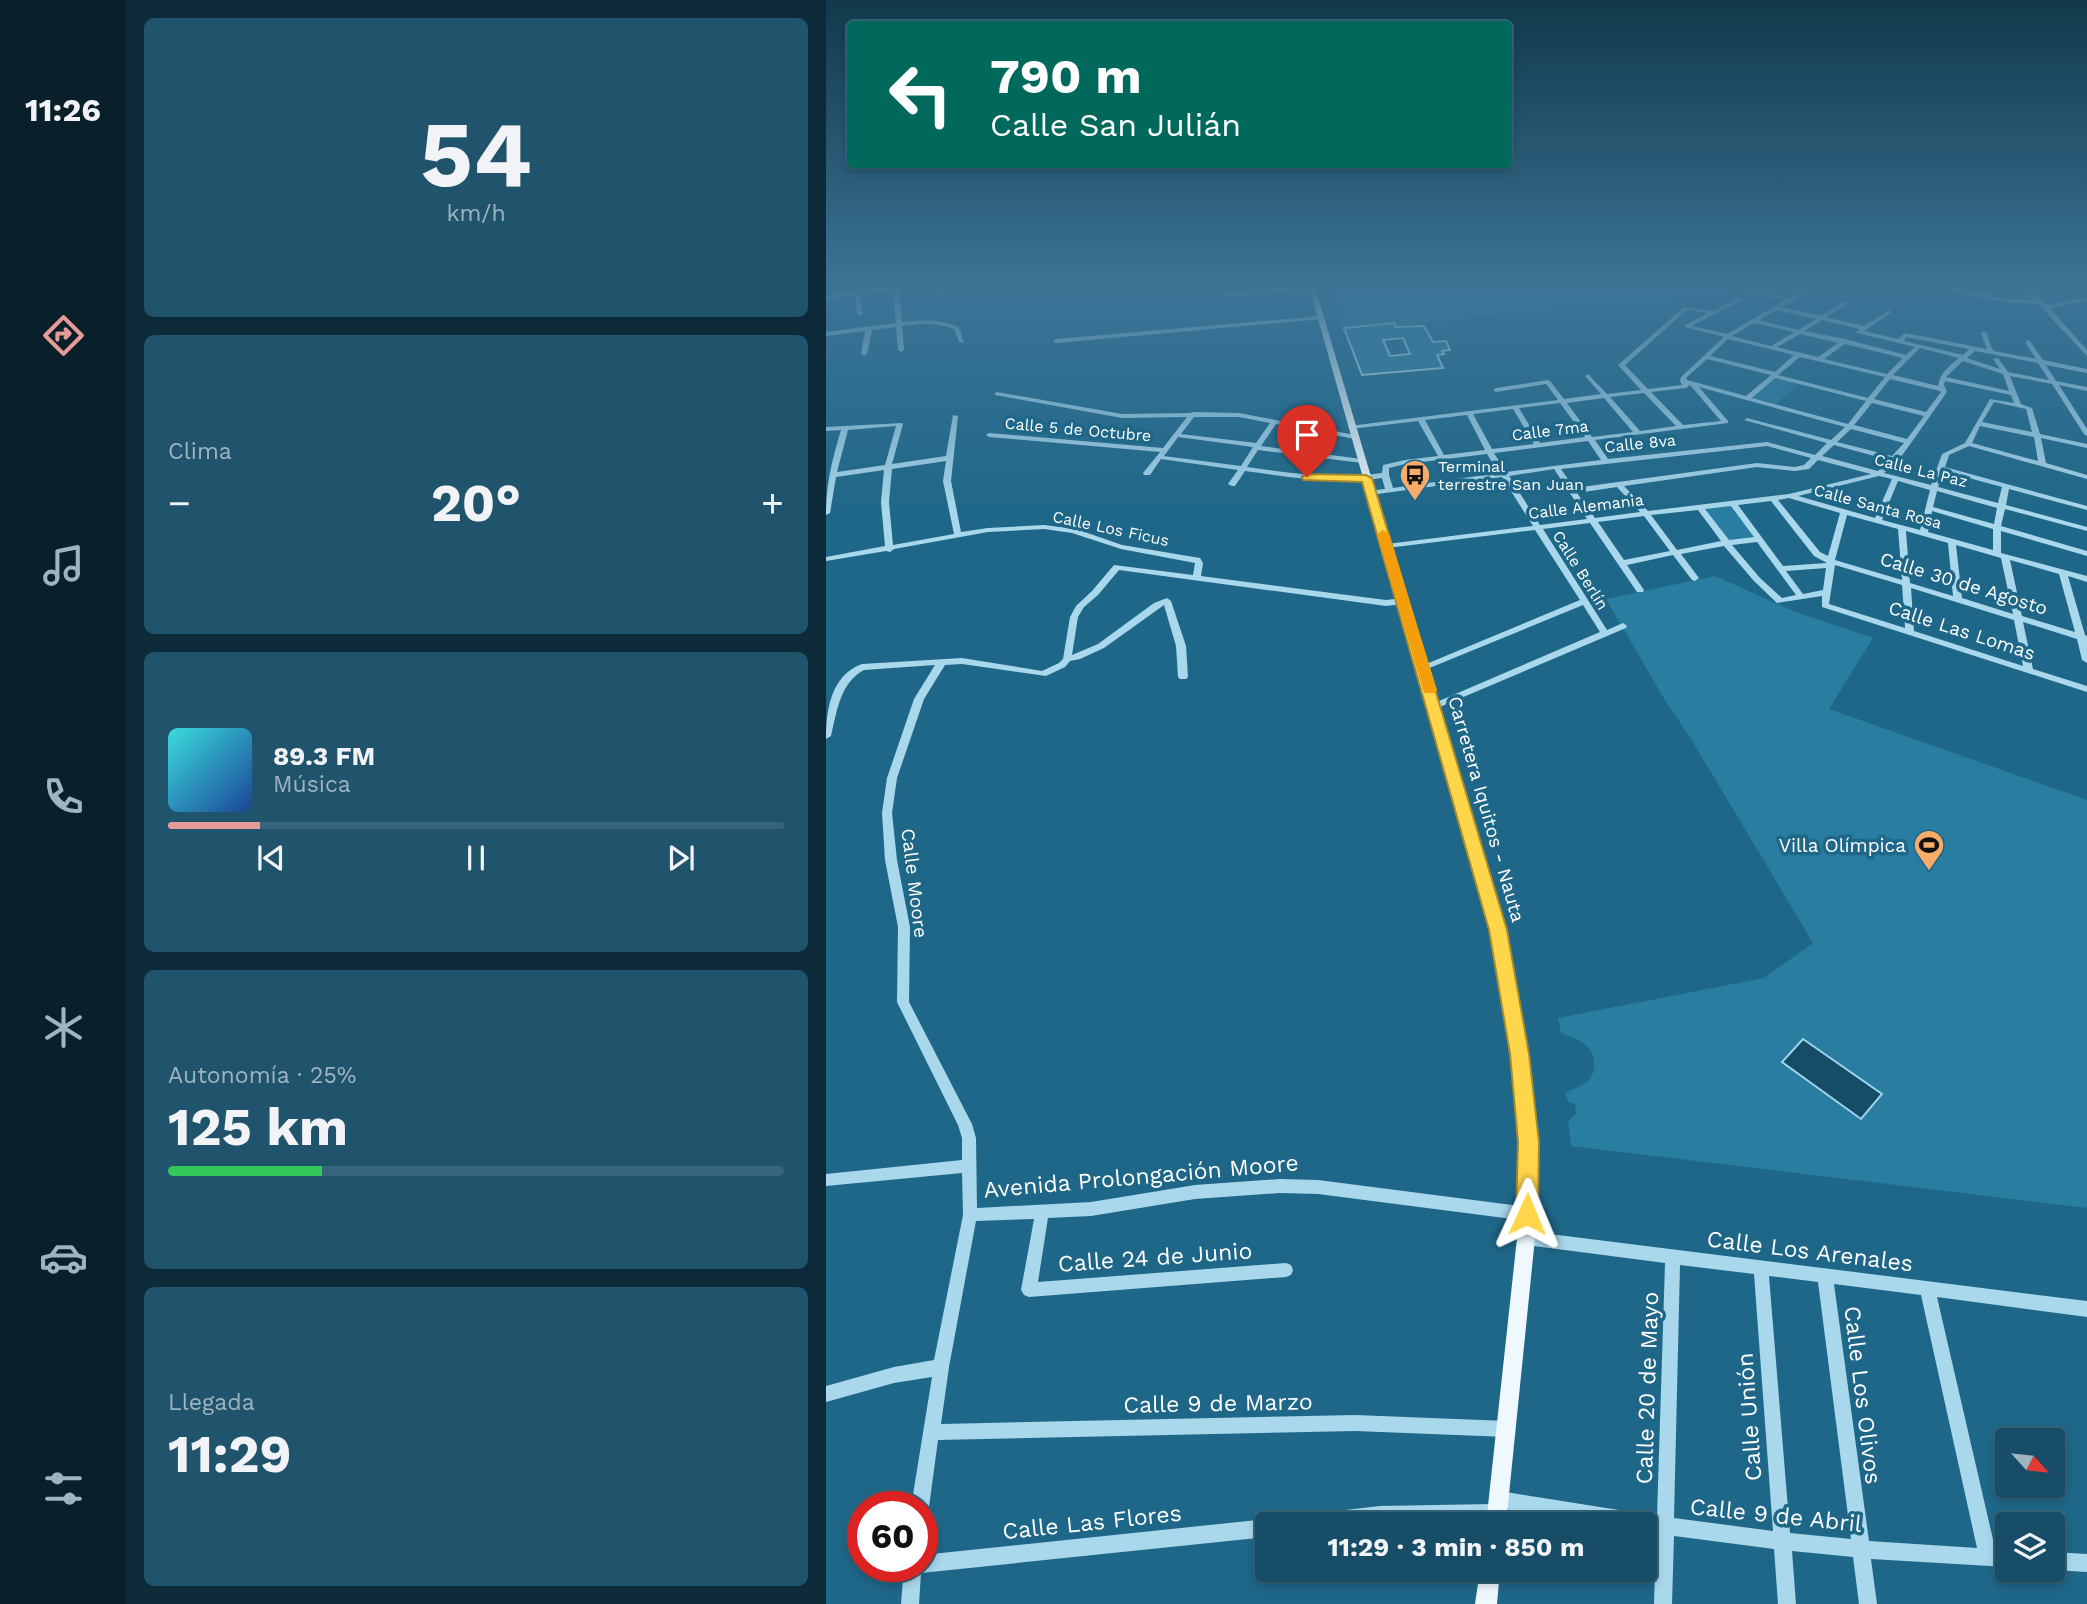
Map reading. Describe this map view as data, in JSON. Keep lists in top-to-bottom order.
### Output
{
  "streets": {
    "main road": ["Carretera Iquitos - Nauta"],
    "street": [
      "Calle 5 de Octubre",
      "Calle 7ma",
      "Calle 8va",
      "Calle La Paz",
      "Calle Alemania",
      "Calle Santa Rosa",
      "Calle Los Ficus",
      "Calle Berlín",
      "Calle 30 de Agosto",
      "Calle Las Lomas",
      "Calle Moore",
      "Avenida Prolongación Moore",
      "Calle Los Arenales",
      "Calle 24 de Junio",
      "Calle 20 de Mayo",
      "Calle Los Olivos",
      "Calle 9 de Marzo",
      "Calle Unión",
      "Calle 9 de Abril",
      "Calle Las Flores"
    ]
  },
  "crossings": [
    ["Calle 5 de Octubre", "Calle 7ma"],
    ["Calle 7ma", "Calle Berlín"],
    ["Calle 7ma", "Carretera Iquitos - Nauta"],
    ["Calle 8va", "Calle La Paz"],
    ["Calle 8va", "Calle Berlín"],
    ["Calle 8va", "Carretera Iquitos - Nauta"],
    ["Calle La Paz", "Calle Santa Rosa"],
    ["Calle Alemania", "Calle Santa Rosa"],
    ["Calle Alemania", "Calle Berlín"],
    ["Calle Alemania", "Carretera Iquitos - Nauta"],
    ["Carretera Iquitos - Nauta", "Avenida Prolongación Moore"],
    ["Carretera Iquitos - Nauta", "Calle Los Arenales"],
    ["Carretera Iquitos - Nauta", "Calle 9 de Marzo"],
    ["Calle Moore", "Avenida Prolongación Moore"],
    ["Avenida Prolongación Moore", "Calle 24 de Junio"],
    ["Avenida Prolongación Moore", "Calle 9 de Marzo"],
    ["Calle Los Arenales", "Calle 20 de Mayo"],
    ["Calle Los Arenales", "Calle Los Olivos"],
    ["Calle Los Arenales", "Calle Unión"],
    ["Calle 20 de Mayo", "Calle 9 de Abril"],
    ["Calle Los Olivos", "Calle 9 de Abril"],
    ["Calle Unión", "Calle 9 de Abril"]
  ],
  "places": {
    "bus stop": ["Terminal terrestre San Juan"],
    "sports": ["Villa Olímpica"]
  },
  "north": "bottom right",
  "page": {
    "tabs": "11:26",
    "tile": [
      ["54", "km/h"],
      "Clima",
      ["Autonomía · 25%", "125 km"],
      ["Llegada", "11:29"]
    ],
    "turn": ["790 m", "Calle San Julián"],
    "heat": ["−", "20°", "+"],
    "song": ["89.3 FM", "Música"],
    "limit": "60",
    "trip": "11:29 · 3 min · 850 m"
  }
}
